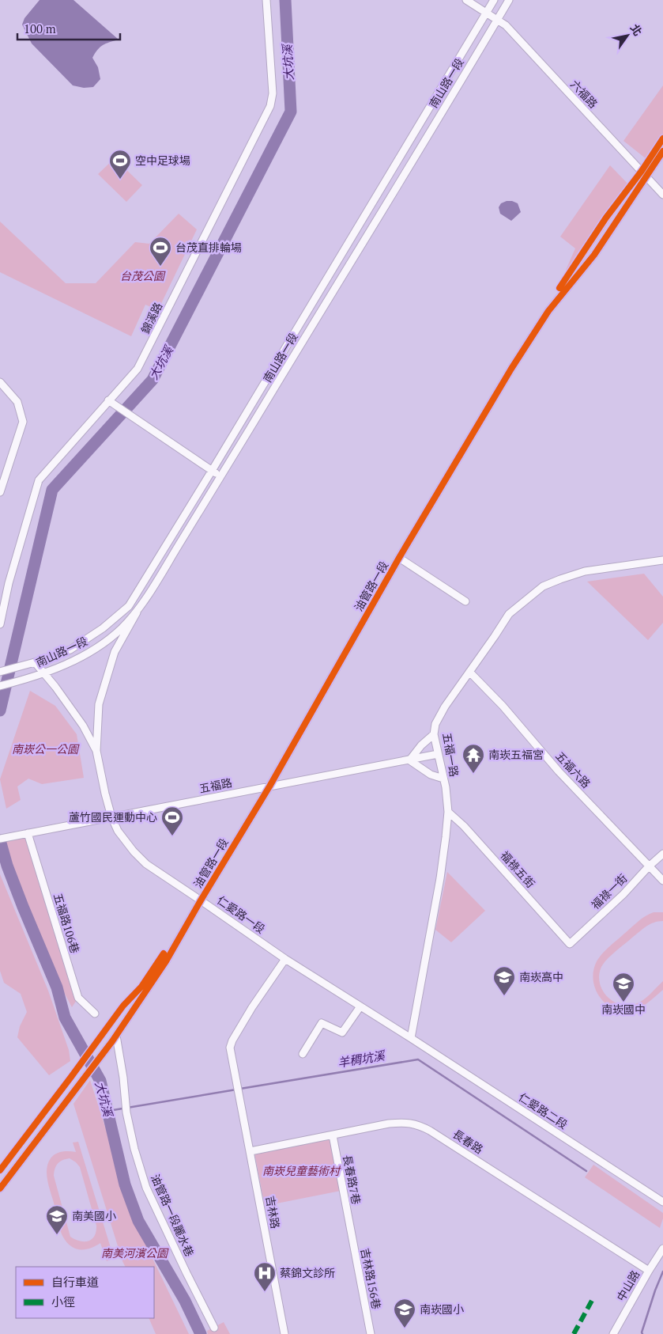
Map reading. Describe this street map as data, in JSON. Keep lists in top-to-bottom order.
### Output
{
  "streets": {
    "street": [
      "南山路一段",
      "六福路",
      "錦溪路",
      "油管路一段",
      "五福一路",
      "五福六路",
      "五福路",
      "福祿五街",
      "福祿一街",
      "仁愛路一段",
      "五福路106巷",
      "仁愛路二段",
      "長春路",
      "長春路7巷",
      "吉林路",
      "油管路一段麗水巷",
      "吉林路156巷",
      "中山路"
    ]
  },
  "crossings": [
    ["南山路一段", "六福路"],
    ["南山路一段", "仁愛路一段"],
    ["六福路", "油管路一段"],
    ["油管路一段", "五福路"],
    ["油管路一段", "仁愛路一段"],
    ["油管路一段", "油管路一段麗水巷"],
    ["五福一路", "五福六路"],
    ["五福一路", "五福路"],
    ["五福一路", "福祿五街"],
    ["五福一路", "仁愛路一段"],
    ["五福一路", "仁愛路二段"],
    ["五福六路", "福祿一街"],
    ["五福路", "仁愛路一段"],
    ["五福路", "五福路106巷"],
    ["福祿五街", "福祿一街"],
    ["仁愛路一段", "仁愛路二段"],
    ["仁愛路一段", "吉林路"],
    ["長春路", "長春路7巷"],
    ["長春路", "吉林路"],
    ["長春路", "中山路"],
    ["長春路7巷", "吉林路156巷"]
  ],
  "water": ["大坑溪", "羊稠坑溪"],
  "parks": [
    "台茂公園",
    "南崁公一公園",
    "南崁兒童藝術村",
    "南美河濱公園"
  ],
  "places": {
    "sports": ["空中足球場", "台茂直排輪場", "蘆竹國民運動中心"],
    "temple": ["南崁五福宮"],
    "school or university": [
      "南崁高中",
      "南崁國中",
      "南美國小",
      "南崁國小"
    ],
    "hospital": ["蔡錦文診所"]
  },
  "legend": ["自行車道", "小徑"],
  "scale_bar": "100 m",
  "north": "top right"
}
